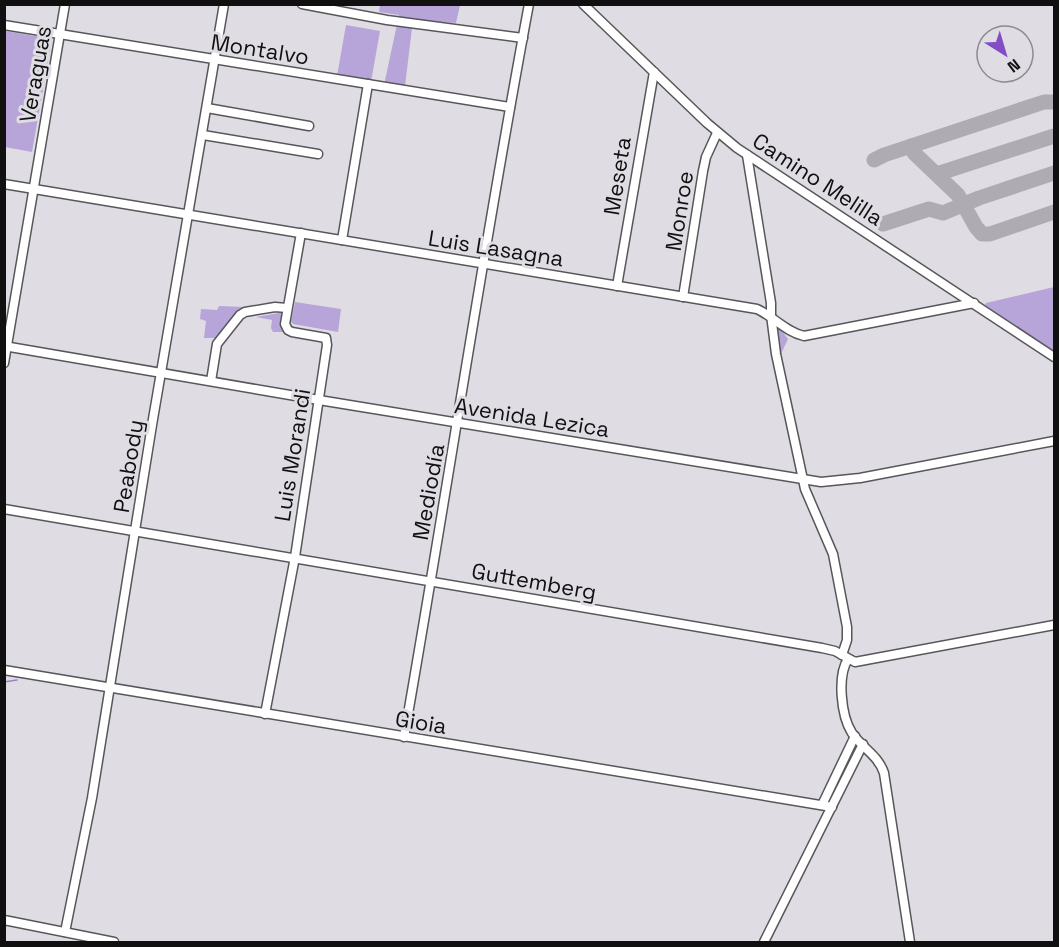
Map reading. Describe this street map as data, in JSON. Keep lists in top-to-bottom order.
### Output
{
  "streets": {
    "street": [
      "Montalvo",
      "Veraguas",
      "Meseta",
      "Camino Melilla",
      "Monroe",
      "Luis Lasagna",
      "Avenida Lezica",
      "Luis Morandi",
      "Peabody",
      "Mediodía",
      "Guttemberg",
      "Gioia"
    ]
  },
  "crossings": [
    ["Montalvo", "Veraguas"],
    ["Montalvo", "Peabody"],
    ["Montalvo", "Mediodía"],
    ["Veraguas", "Luis Lasagna"],
    ["Veraguas", "Avenida Lezica"],
    ["Meseta", "Camino Melilla"],
    ["Meseta", "Luis Lasagna"],
    ["Camino Melilla", "Monroe"],
    ["Camino Melilla", "Luis Lasagna"],
    ["Monroe", "Luis Lasagna"],
    ["Luis Lasagna", "Luis Morandi"],
    ["Luis Lasagna", "Peabody"],
    ["Luis Lasagna", "Mediodía"],
    ["Avenida Lezica", "Luis Morandi"],
    ["Avenida Lezica", "Peabody"],
    ["Avenida Lezica", "Mediodía"],
    ["Luis Morandi", "Guttemberg"],
    ["Luis Morandi", "Gioia"],
    ["Peabody", "Guttemberg"],
    ["Peabody", "Gioia"],
    ["Mediodía", "Guttemberg"],
    ["Mediodía", "Gioia"]
  ],
  "north": "bottom right"
}
